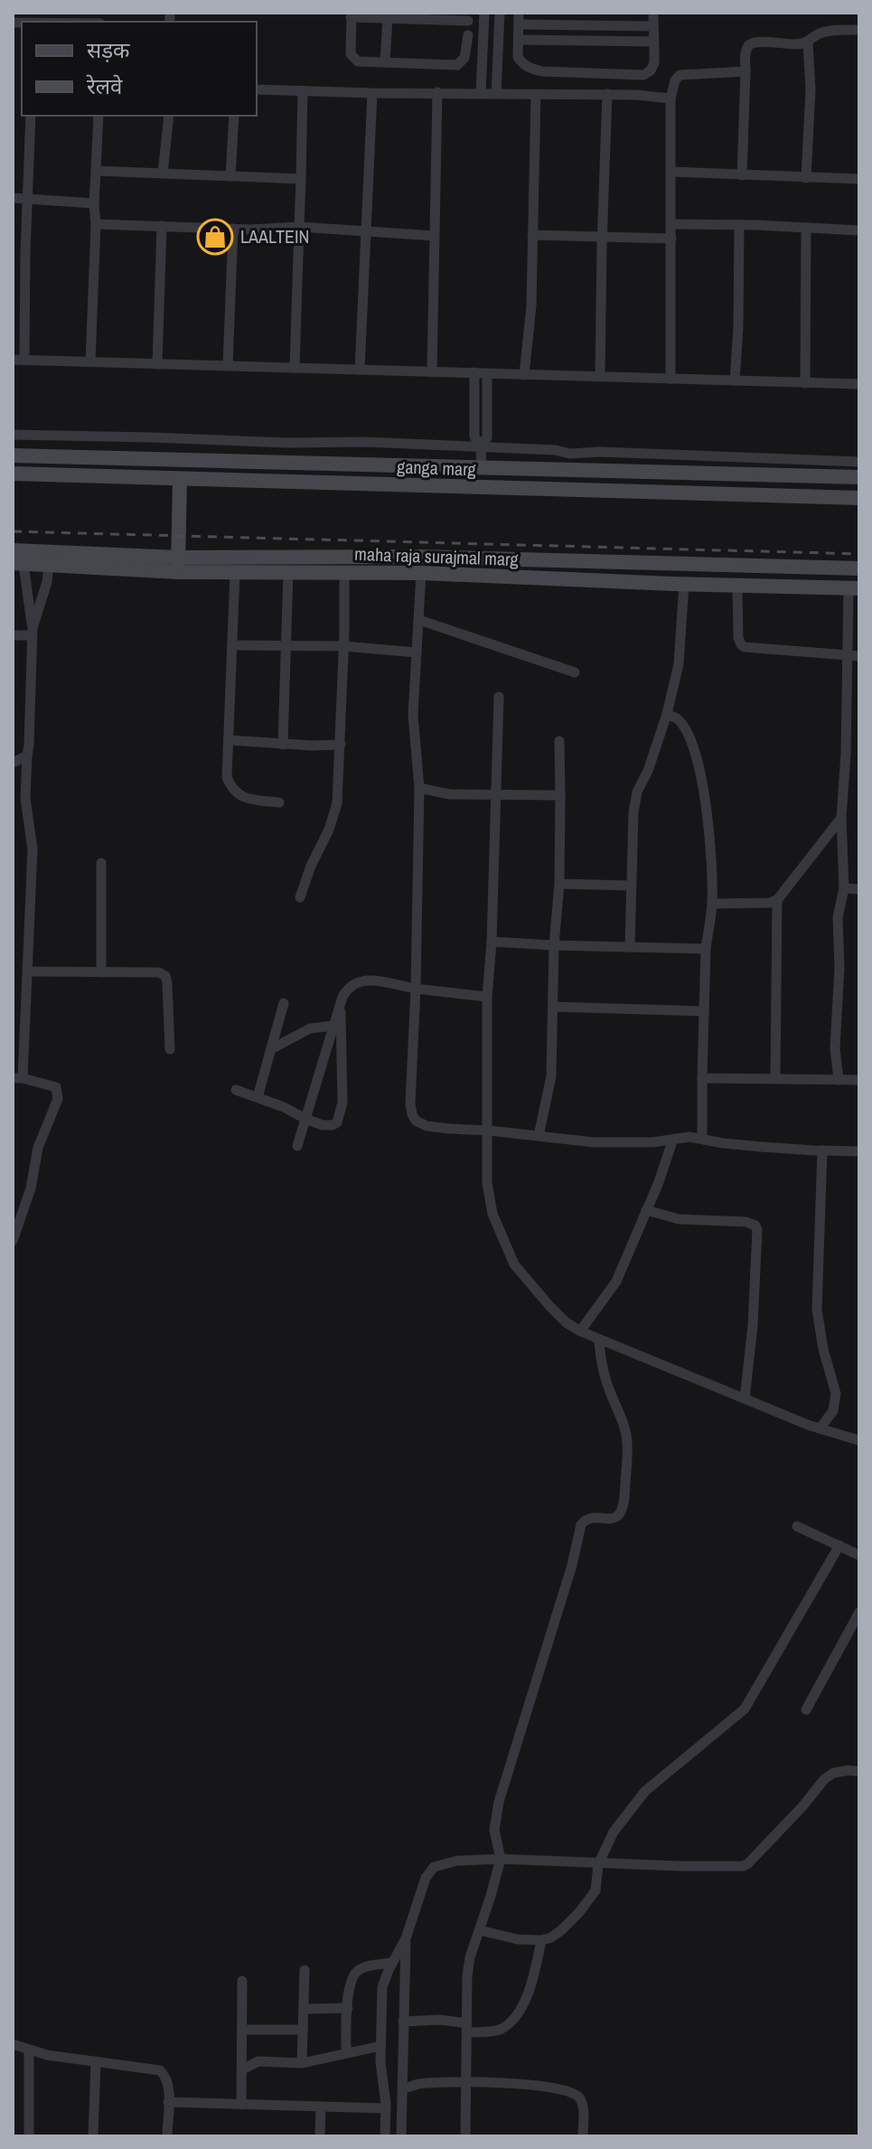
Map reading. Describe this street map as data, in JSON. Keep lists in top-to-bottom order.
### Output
{
  "streets": {
    "street": ["ganga marg", "maha raja surajmal marg"]
  },
  "places": {
    "shop": ["LAALTEIN"]
  },
  "legend": ["सड़क", "रेलवे"]
}
